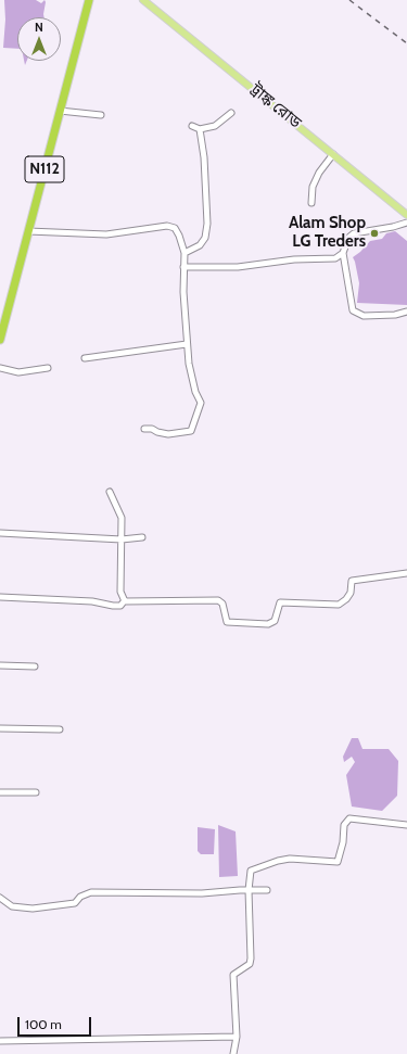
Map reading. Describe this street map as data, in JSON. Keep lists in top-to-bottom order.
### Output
{
  "streets": {
    "highway": ["N112"],
    "main road": ["ট্রাঙ্ক রোড"]
  },
  "places": ["Alam Shop LG Treders"],
  "scale_bar": "100 m",
  "north": "top"
}
